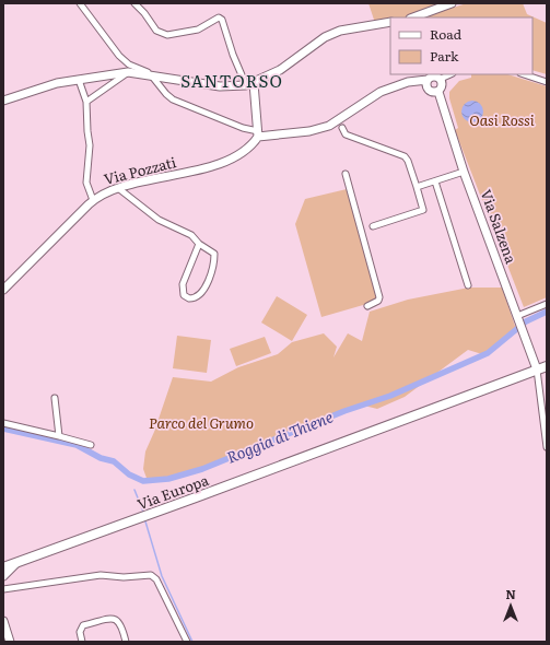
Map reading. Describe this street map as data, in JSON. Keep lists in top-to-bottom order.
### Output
{
  "streets": {
    "main road": ["Via Europa"],
    "street": ["Via Pozzati", "Via Salzena"]
  },
  "crossings": [
    ["Via Salzena", "Via Europa"]
  ],
  "districts": ["SANTORSO"],
  "water": ["Roggia di Thiene"],
  "parks": ["Oasi Rossi", "Parco del Grumo"],
  "legend": ["Road", "Park"],
  "north": "top"
}
